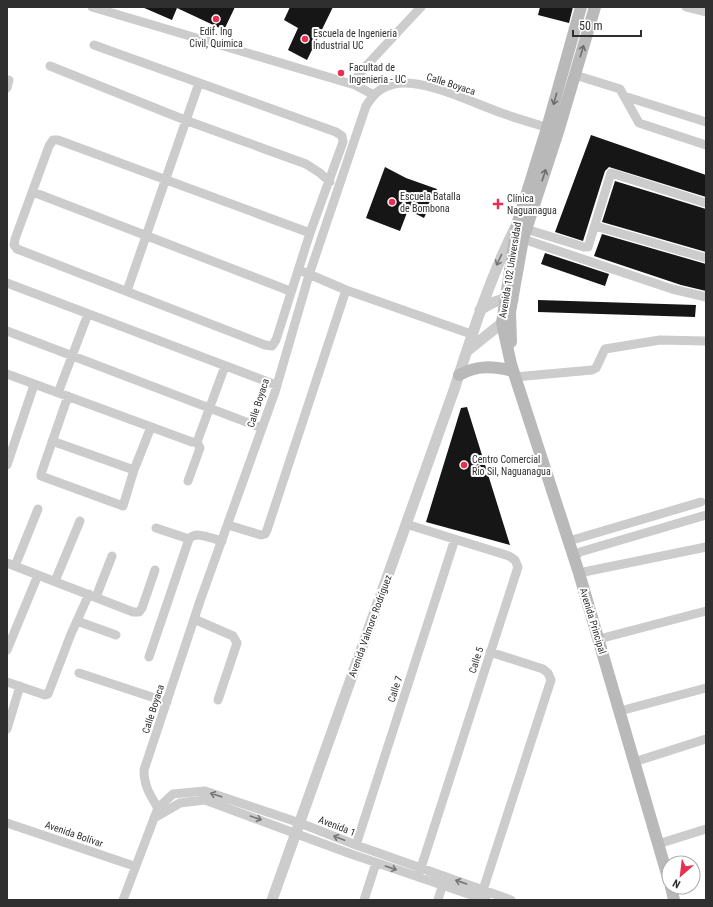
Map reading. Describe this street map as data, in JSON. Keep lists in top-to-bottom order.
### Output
{
  "streets": {
    "main road": ["Avenida 102 Universidad", "Avenida Principal"],
    "street": [
      "Calle Boyaca",
      "Avenida Valmore Rodríguez",
      "Calle 5",
      "Calle 7",
      "Avenida 1",
      "Avenida Bolívar"
    ]
  },
  "crossings": [
    ["Calle Boyaca", "Avenida 102 Universidad"],
    ["Calle Boyaca", "Avenida 1"],
    ["Avenida 102 Universidad", "Avenida Principal"],
    ["Avenida 102 Universidad", "Avenida Valmore Rodríguez"],
    ["Avenida Valmore Rodríguez", "Calle 5"],
    ["Avenida Valmore Rodríguez", "Avenida 1"],
    ["Calle 5", "Calle 7"],
    ["Calle 5", "Avenida 1"],
    ["Calle 7", "Avenida 1"]
  ],
  "places": {
    "other": [
      "Edif. Ing Civil, Quimica",
      "Escuela de Ingenieria Industrial UC",
      "Facultad de Ingenieria - UC",
      "Escuela Batalla de Bombona",
      "Centro Comercial Rio Sil, Naguanagua"
    ],
    "health": ["Clínica Naguanagua"]
  },
  "scale_bar": "50 m",
  "north": "bottom left"
}
